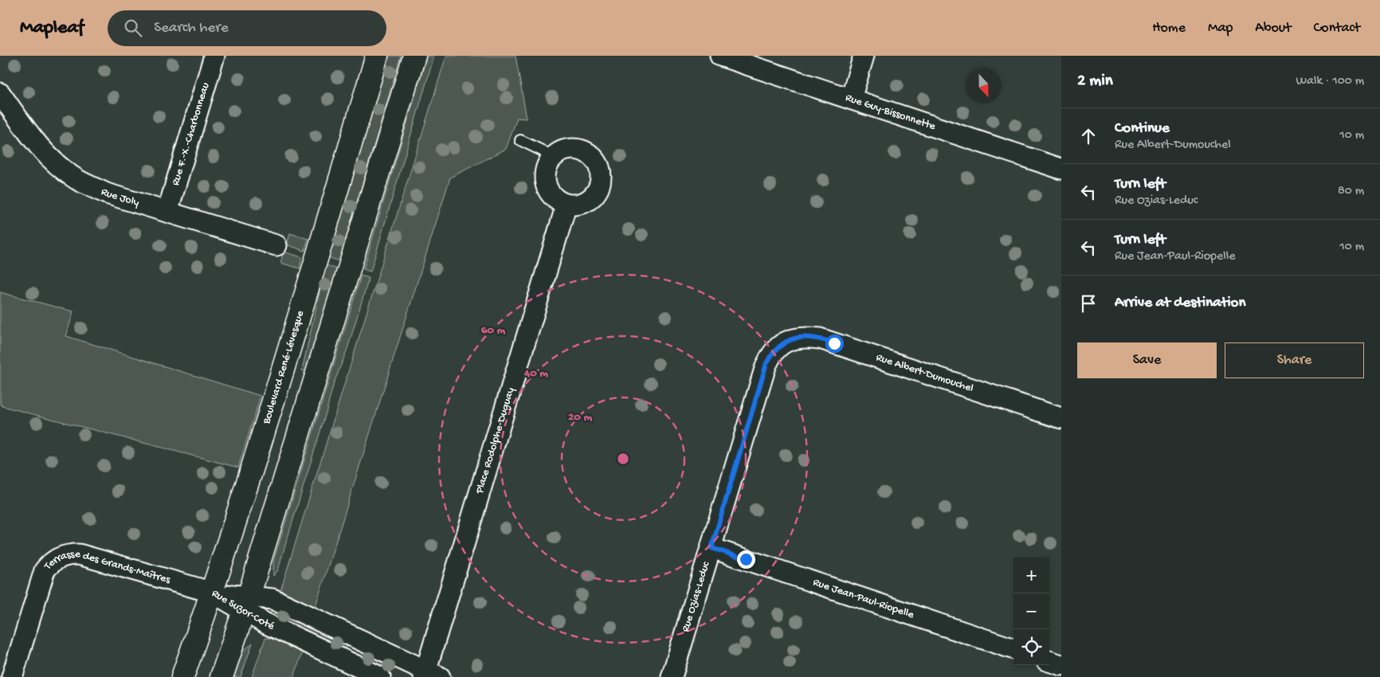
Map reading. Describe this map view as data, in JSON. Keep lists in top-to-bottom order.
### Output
{
  "streets": {
    "main road": ["Boulevard René-Lévesque"],
    "street": [
      "Rue Guy-Bissonnette",
      "Rue F.-X.-Charbonneau",
      "Rue Joly",
      "Rue Albert-Dumouchel",
      "Place Rodolphe-Duguay",
      "Terrasse des Grands-Maîtres",
      "Rue Ozias-Leduc",
      "Rue Jean-Paul-Riopelle",
      "Rue Suzor-Coté"
    ]
  },
  "crossings": [
    ["Rue F.-X.-Charbonneau", "Rue Joly"],
    ["Boulevard René-Lévesque", "Terrasse des Grands-Maîtres"],
    ["Boulevard René-Lévesque", "Rue Suzor-Coté"],
    ["Rue Albert-Dumouchel", "Rue Ozias-Leduc"],
    ["Place Rodolphe-Duguay", "Rue Suzor-Coté"],
    ["Terrasse des Grands-Maîtres", "Rue Suzor-Coté"],
    ["Rue Ozias-Leduc", "Rue Jean-Paul-Riopelle"]
  ],
  "north": "bottom",
  "page": {
    "header": "Mapleaf",
    "search": "Search here",
    "nav": [
      "Home",
      "Map",
      "About",
      "Contact"
    ],
    "heading": ["2 min", "Walk · 100 m"],
    "list": [
      ["Continue", "Rue Albert-Dumouchel", "10 m"],
      ["Turn left", "Rue Ozias-Leduc", "80 m"],
      ["Turn left", "Rue Jean-Paul-Riopelle", "10 m"],
      "Arrive at destination"
    ],
    "buttons": ["Save", "Share"],
    "map_buttons": ["+", "−"]
  },
  "rings": ["60 m", "40 m", "20 m"]
}
